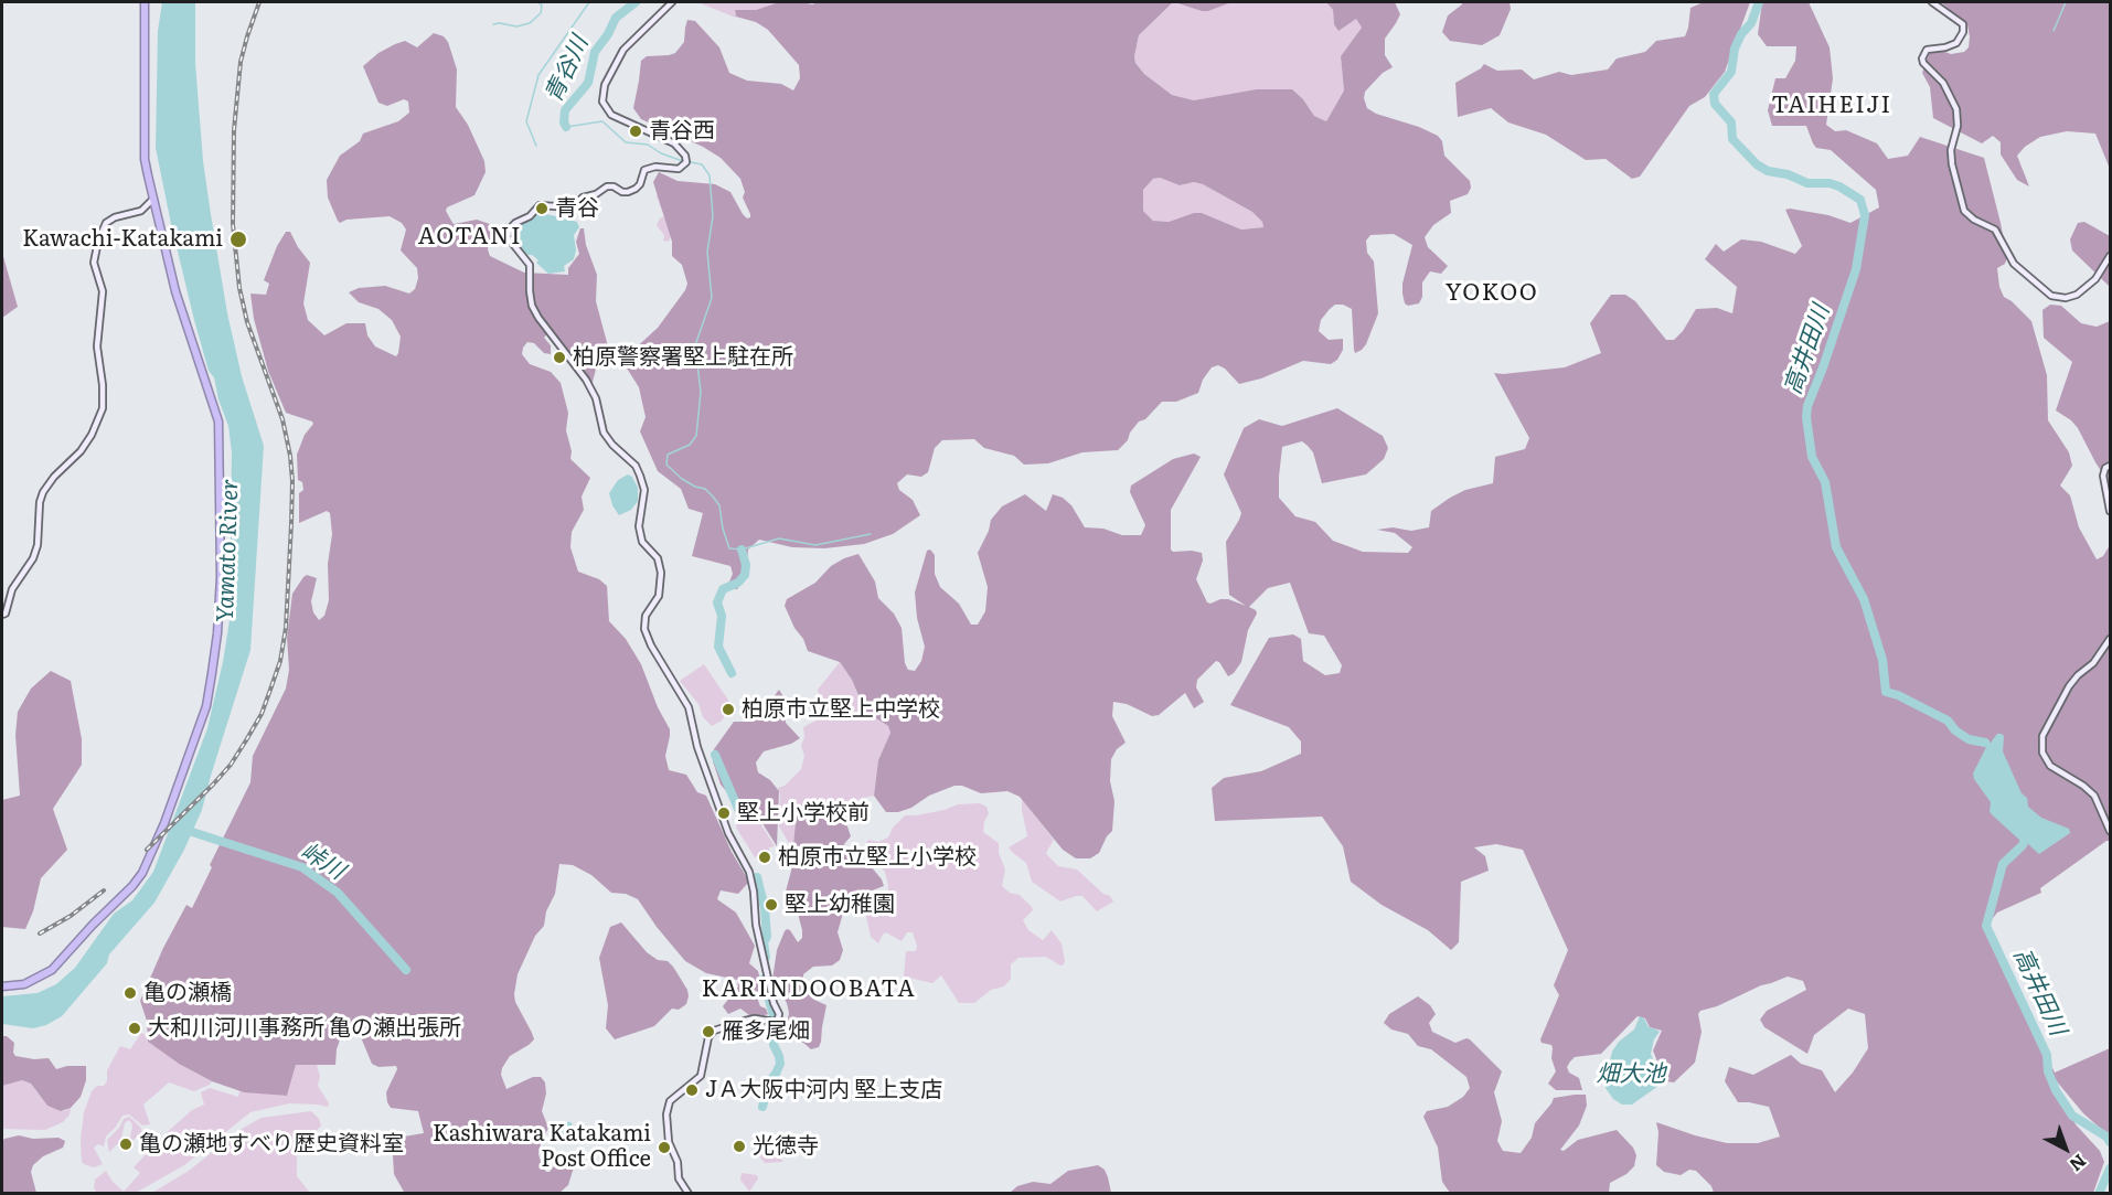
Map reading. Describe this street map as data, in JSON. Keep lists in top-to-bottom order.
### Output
{
  "districts": [
    "TAIHEIJI",
    "AOTANI",
    "YOKOO",
    "KARINDOOBATA"
  ],
  "water": [
    "青谷川",
    "高井田川",
    "Yamato River",
    "峠川",
    "畑大池"
  ],
  "places": [
    "青谷西",
    "青谷",
    "Kawachi-Katakami",
    "柏原警察署堅上駐在所",
    "柏原市立堅上中学校",
    "堅上小学校前",
    "柏原市立堅上小学校",
    "堅上幼稚園",
    "亀の瀬橋",
    "大和川河川事務所 亀の瀬出張所",
    "雁多尾畑",
    "JＡ大阪中河内 堅上支店",
    "亀の瀬地すべり歴史資料室",
    "光徳寺",
    "Kashiwara Katakami Post Office"
  ],
  "north": "bottom right"
}
